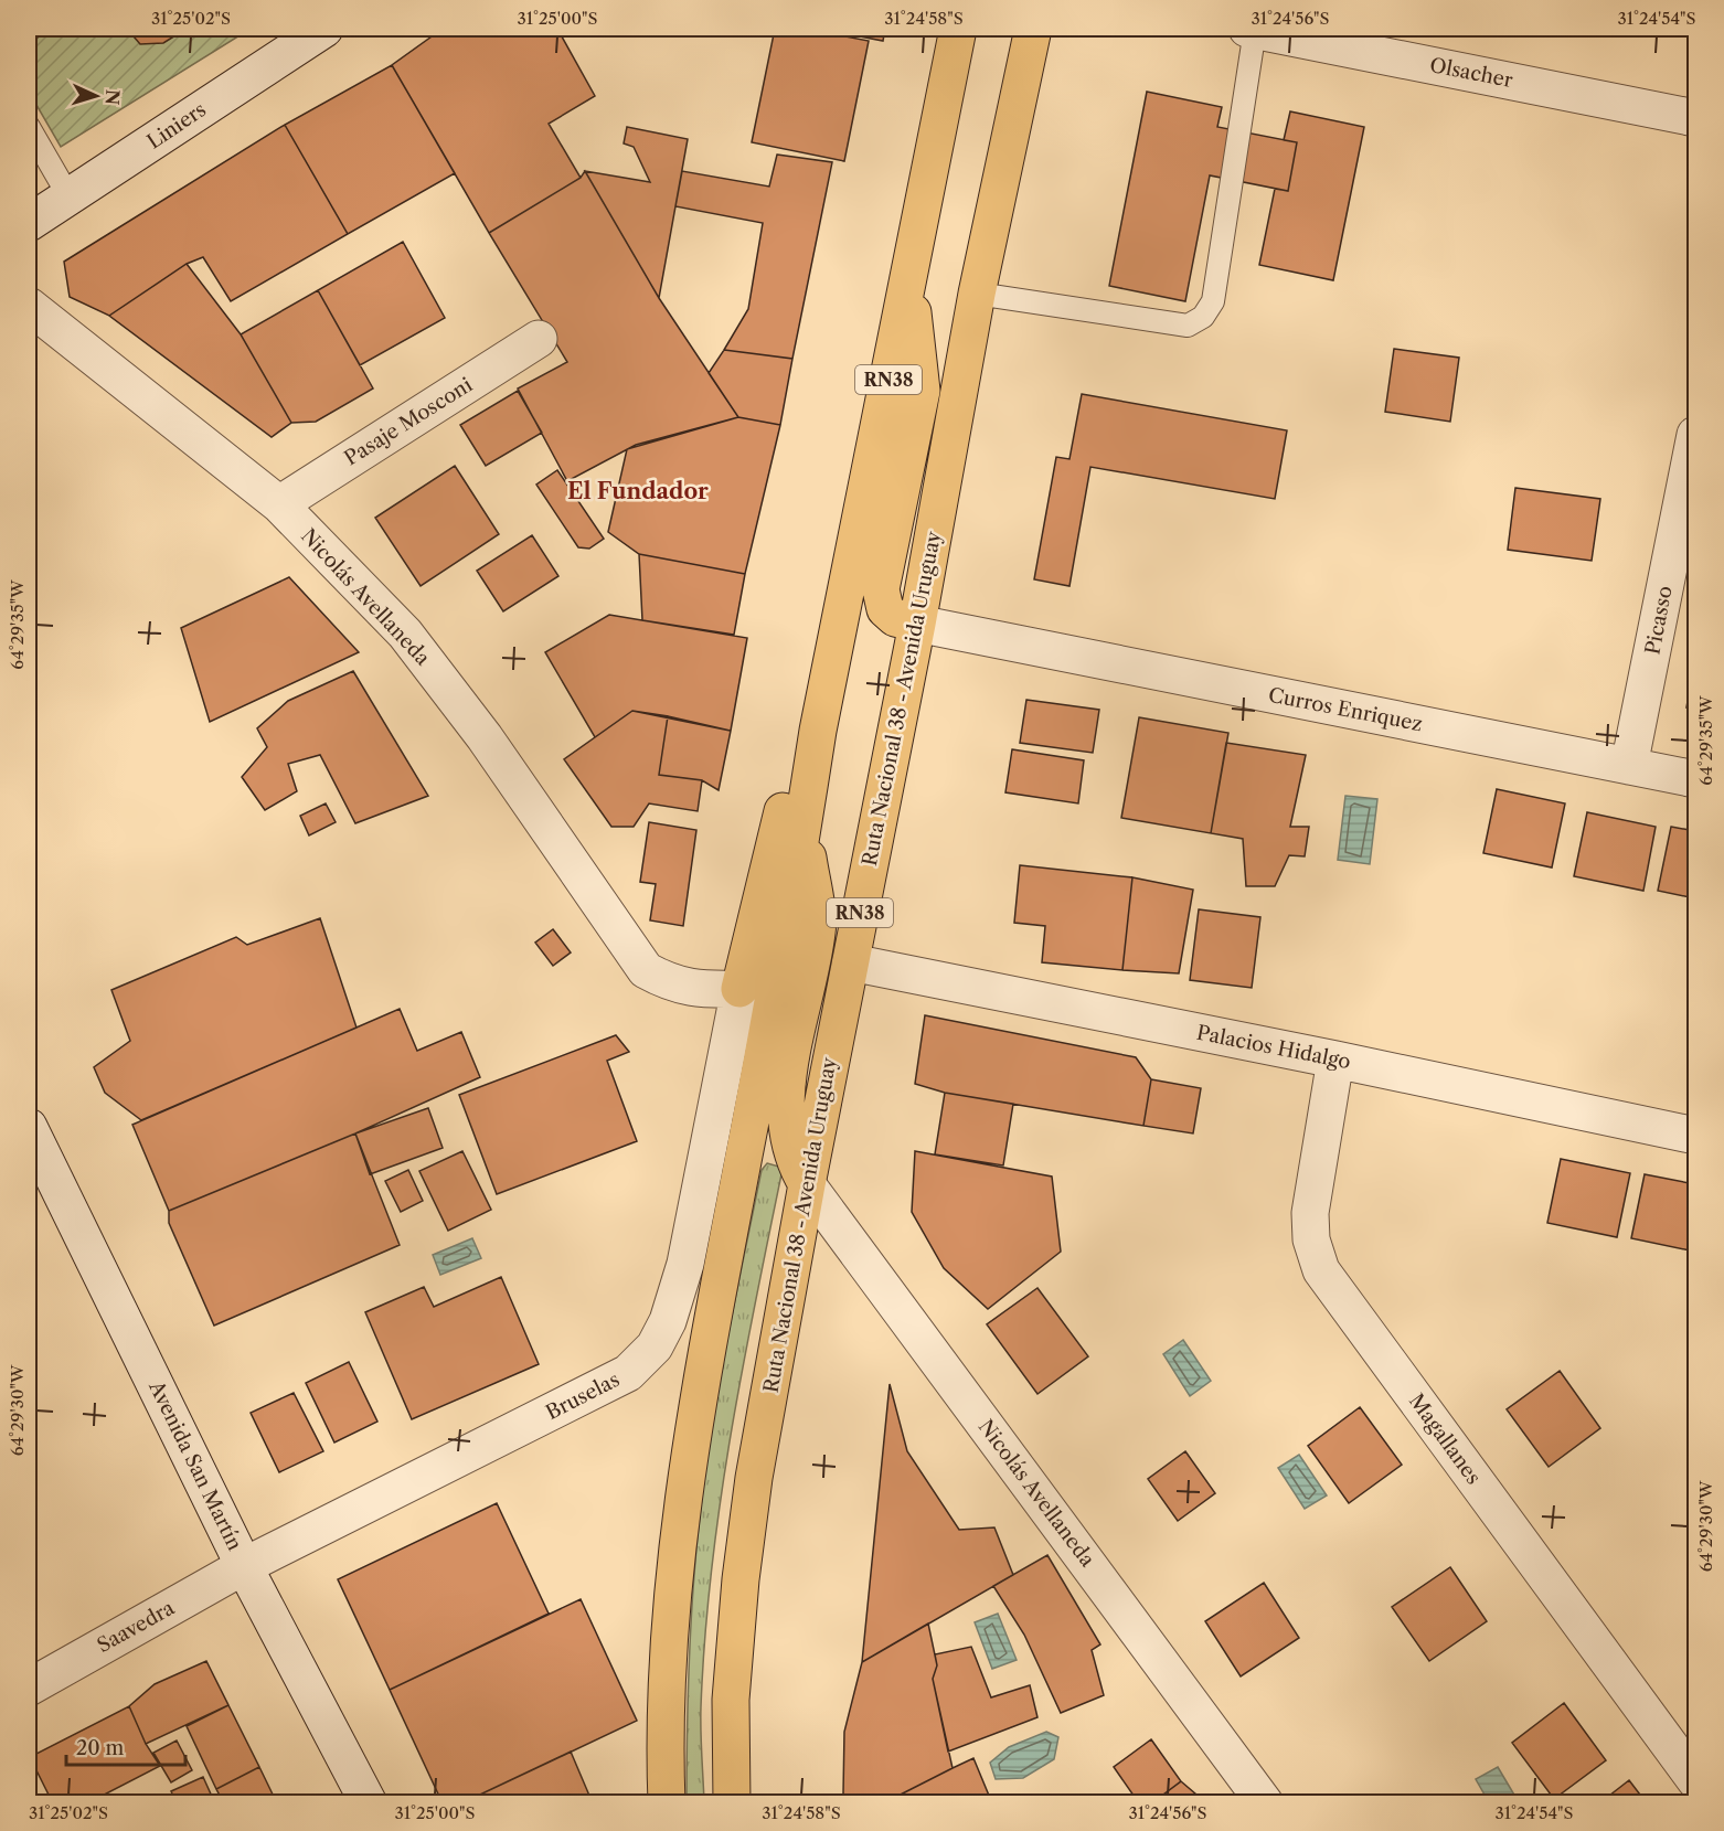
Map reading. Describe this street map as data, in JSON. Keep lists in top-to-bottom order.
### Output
{
  "streets": {
    "main road": ["RN38", "Ruta Nacional 38 - Avenida Uruguay"],
    "street": [
      "Olsacher",
      "Liniers",
      "Pasaje Mosconi",
      "Nicolás Avellaneda",
      "Picasso",
      "Curros Enriquez",
      "Palacios Hidalgo",
      "Bruselas",
      "Magallanes",
      "Avenida San Martín",
      "Saavedra"
    ]
  },
  "crossings": [
    ["Pasaje Mosconi", "Nicolás Avellaneda"],
    ["Nicolás Avellaneda", "Ruta Nacional 38 - Avenida Uruguay"],
    ["Nicolás Avellaneda", "Bruselas"],
    ["Picasso", "Curros Enriquez"],
    ["Ruta Nacional 38 - Avenida Uruguay", "Curros Enriquez"],
    ["Ruta Nacional 38 - Avenida Uruguay", "Palacios Hidalgo"],
    ["Palacios Hidalgo", "Magallanes"],
    ["Bruselas", "Avenida San Martín"],
    ["Bruselas", "Saavedra"],
    ["Avenida San Martín", "Saavedra"]
  ],
  "districts": ["El Fundador"],
  "scale_bar": "20 m",
  "north": "right",
  "coordinates": [
    "31°25'02\"S",
    "31°25'00\"S",
    "31°24'58\"S",
    "31°24'56\"S",
    "31°24'54\"S",
    "64°29'35\"W",
    "64°29'30\"W"
  ]
}
